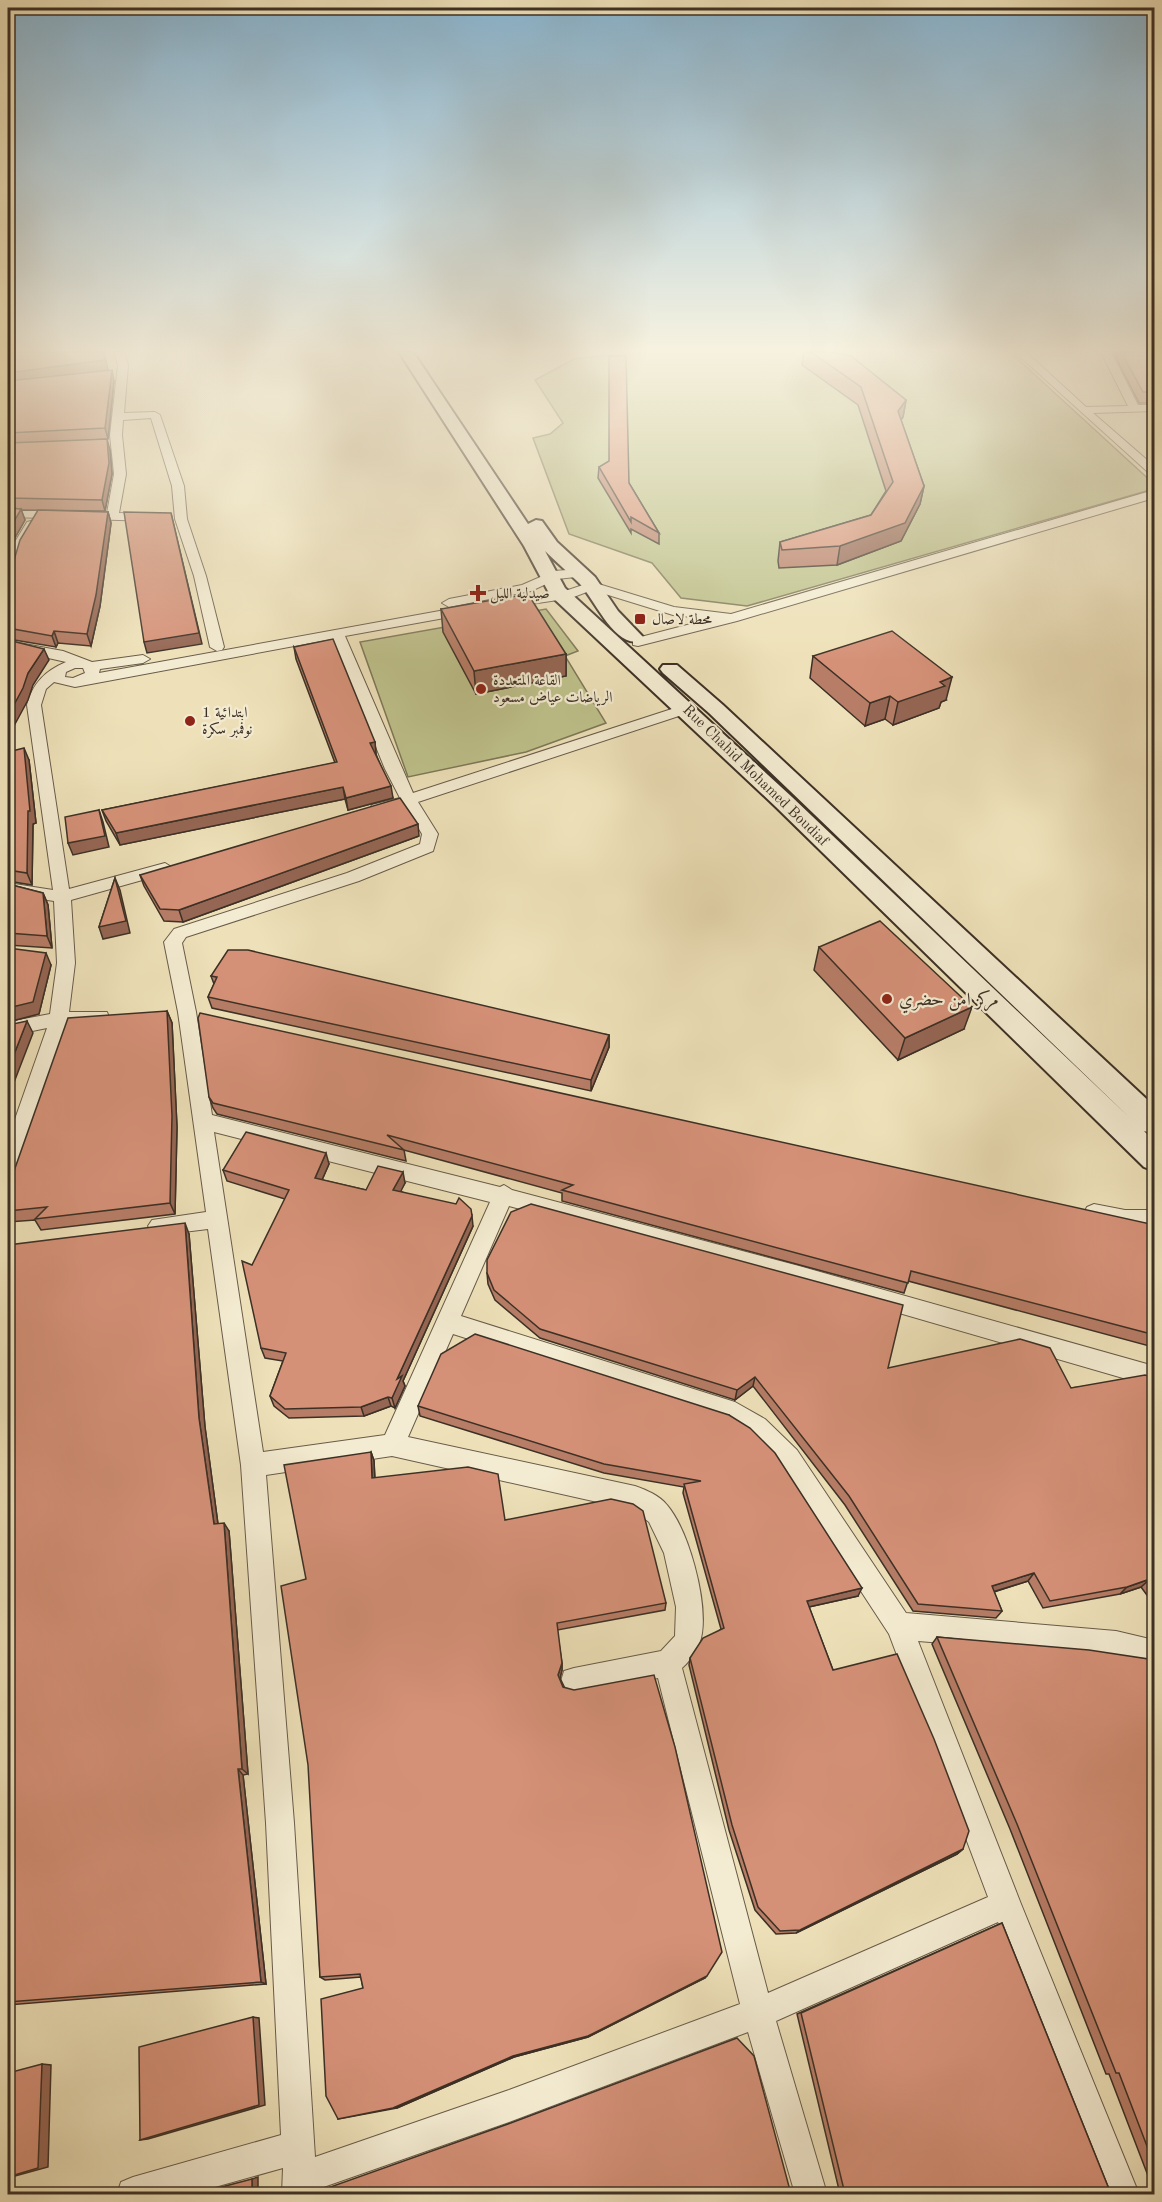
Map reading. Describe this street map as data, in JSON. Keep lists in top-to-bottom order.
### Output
{
  "streets": {
    "main road": ["Rue Chahid Mohamed Boudiaf"]
  },
  "places": {
    "health": ["صيدلية الليل"],
    "transit": ["محطة لاصال"],
    "other": ["القاعة المتعددة الرياضات عياض مسعود", "ابتدائية 1 نوفمبر سكرة", "مركز امن حضري"]
  }
}
